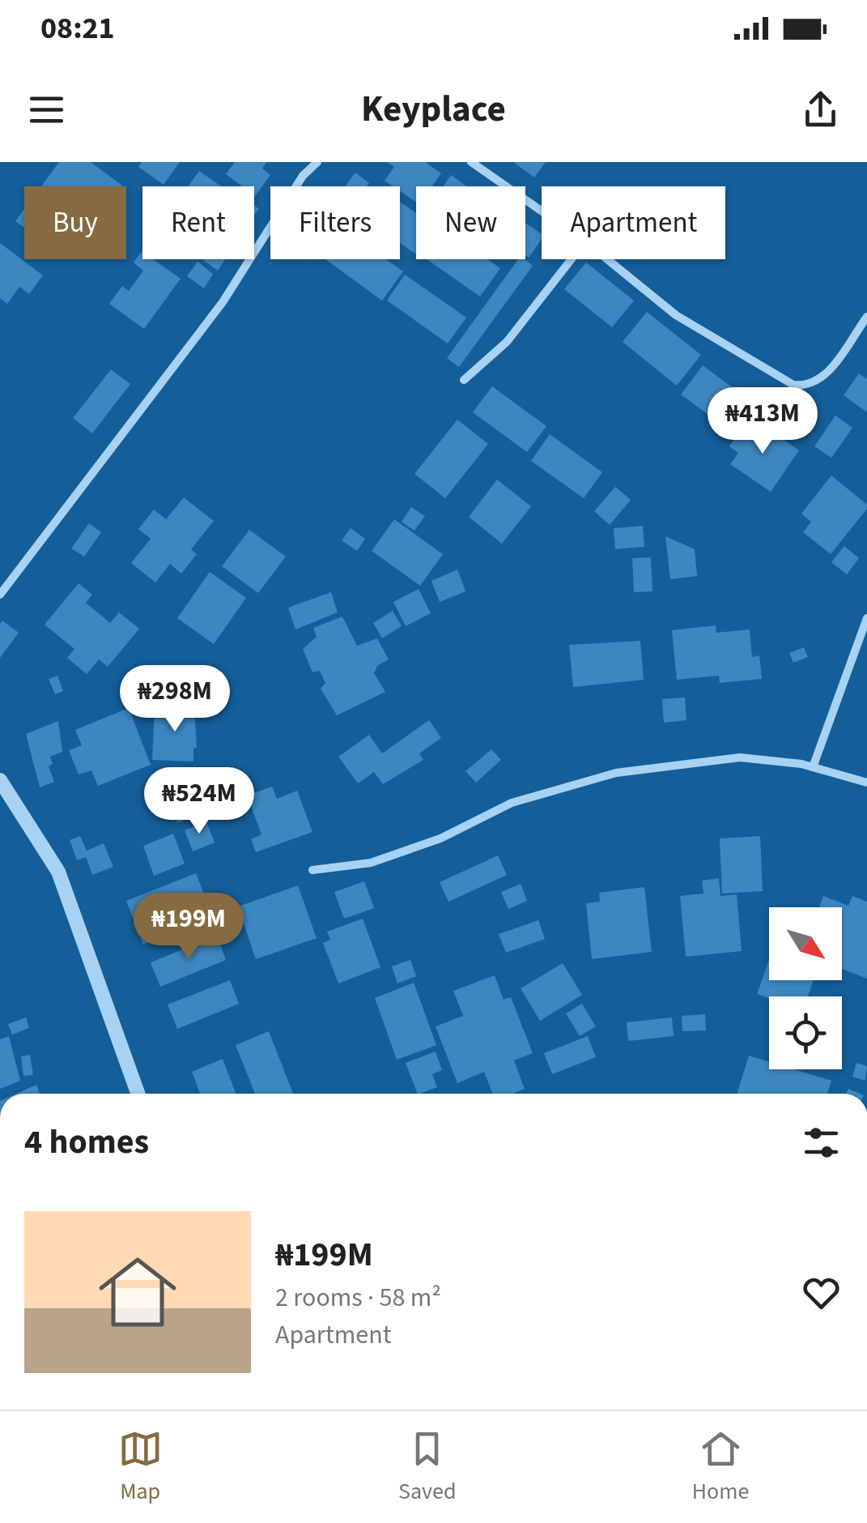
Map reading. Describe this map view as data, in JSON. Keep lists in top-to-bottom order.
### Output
{
  "north": "bottom right",
  "page": {
    "status": "08:21",
    "header": "Keyplace",
    "chip": [
      "Buy",
      "Rent",
      "Filters",
      "New",
      "Apartment"
    ],
    "price": [
      "₦413M",
      "₦298M",
      "₦524M",
      "₦199M"
    ],
    "heading": "4 homes",
    "list": [
      {
        "name": "₦199M",
        "note": "2 rooms · 58 m² · Apartment"
      }
    ],
    "tabs": ["Map", "Saved", "Home"]
  }
}
